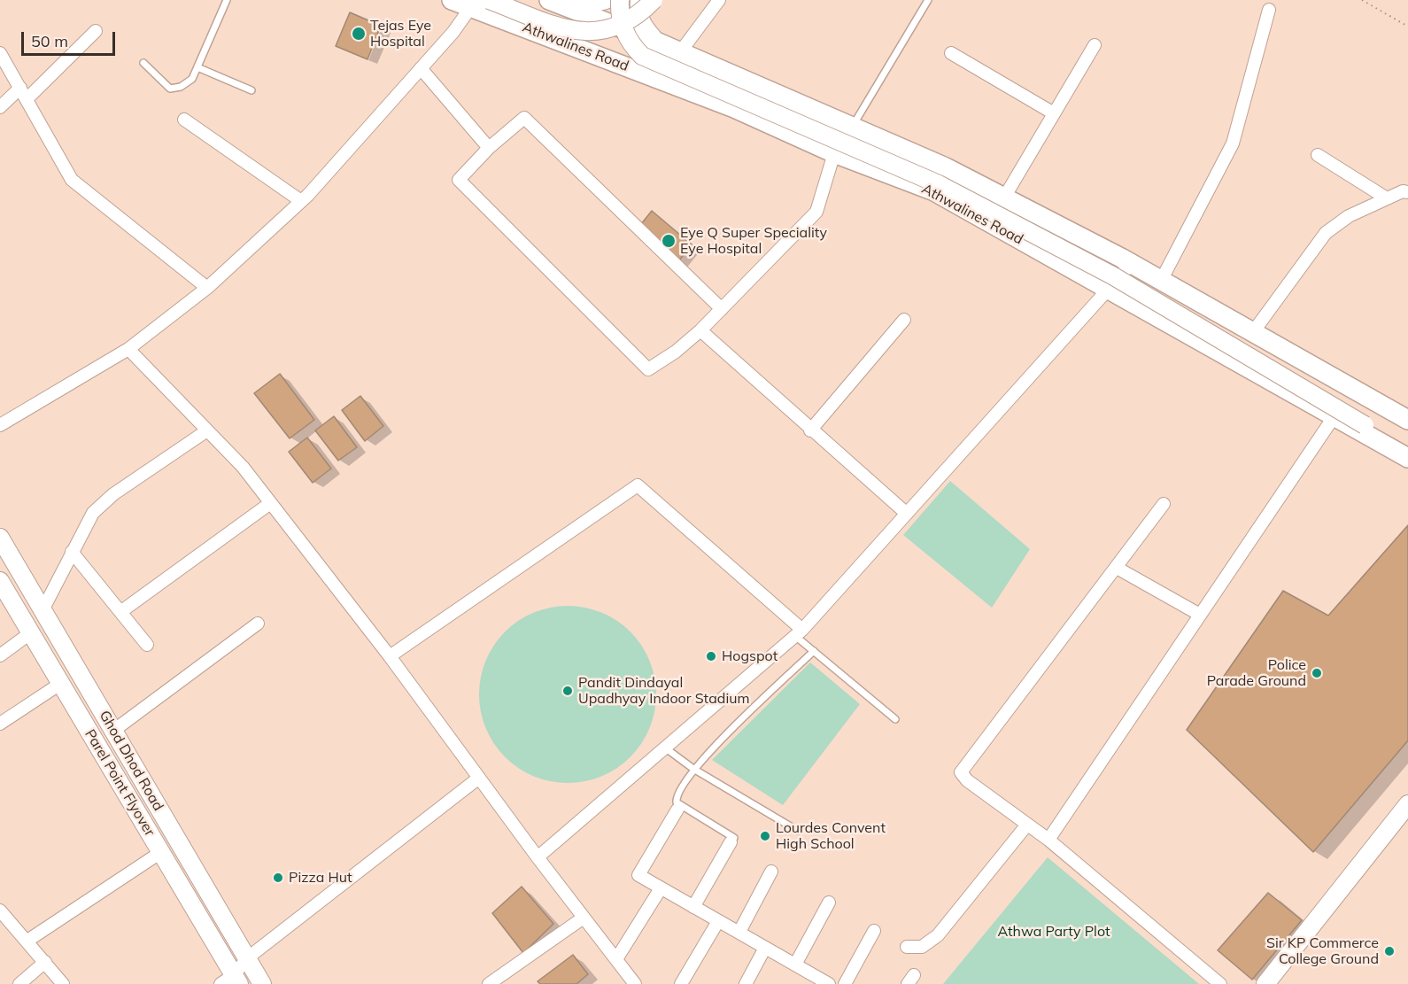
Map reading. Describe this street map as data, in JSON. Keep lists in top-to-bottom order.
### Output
{
  "streets": {
    "main road": ["Athwalines Road", "Ghod Dhod Road", "Parel Point Flyover"]
  },
  "parks": ["Athwa Party Plot"],
  "places": [
    "Tejas Eye Hospital",
    "Eye Q Super Speciality Eye Hospital",
    "Hogspot",
    "Police Parade Ground",
    "Pandit Dindayal Upadhyay Indoor Stadium",
    "Lourdes Convent High School",
    "Pizza Hut",
    "Sir KP Commerce College Ground"
  ],
  "scale_bar": "50 m"
}
